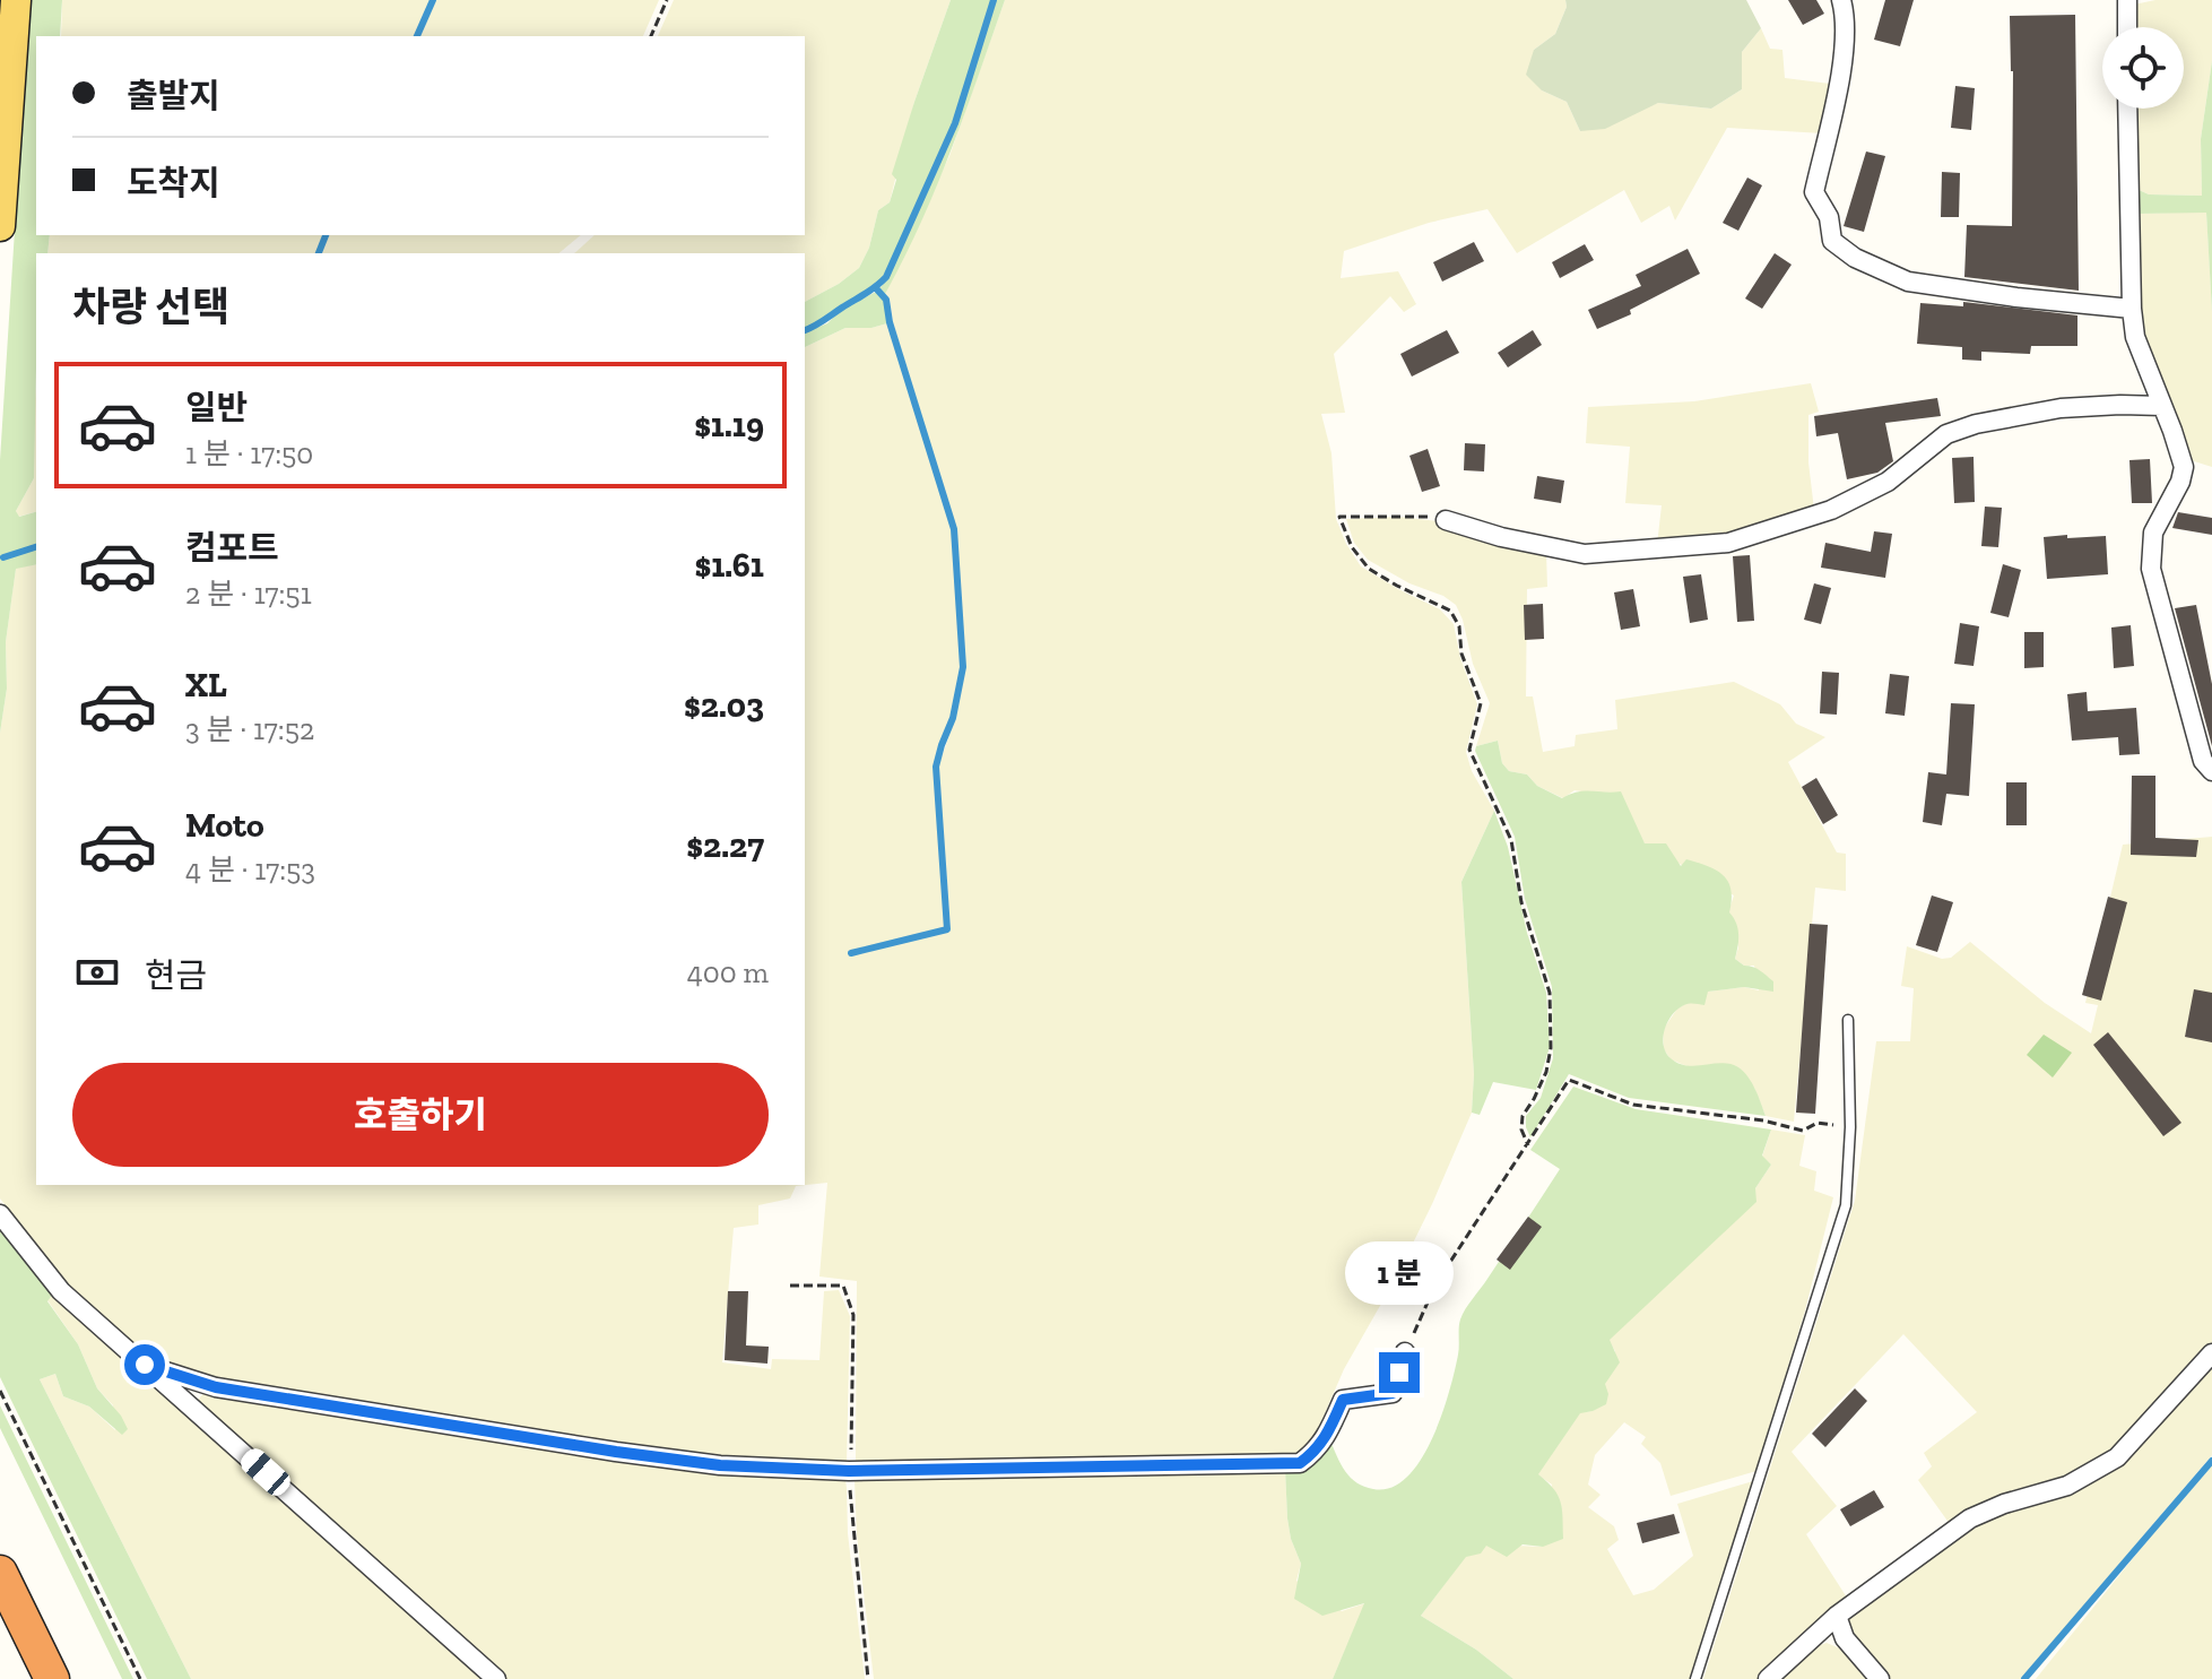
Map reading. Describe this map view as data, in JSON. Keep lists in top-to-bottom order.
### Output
{
  "page": {
    "banner": ["출발지", "도착지"],
    "heading": "차량 선택",
    "list": [
      {
        "name": "일반",
        "note": "1 분 · 17:50",
        "value": "$1.19"
      },
      {
        "name": "컴포트",
        "note": "2 분 · 17:51",
        "value": "$1.61"
      },
      {
        "name": "XL",
        "note": "3 분 · 17:52",
        "value": "$2.03"
      },
      {
        "name": "Moto",
        "note": "4 분 · 17:53",
        "value": "$2.27"
      }
    ],
    "pay": ["현금", "400 m"],
    "buttons": "호출하기",
    "bubble": "1 분"
  }
}
